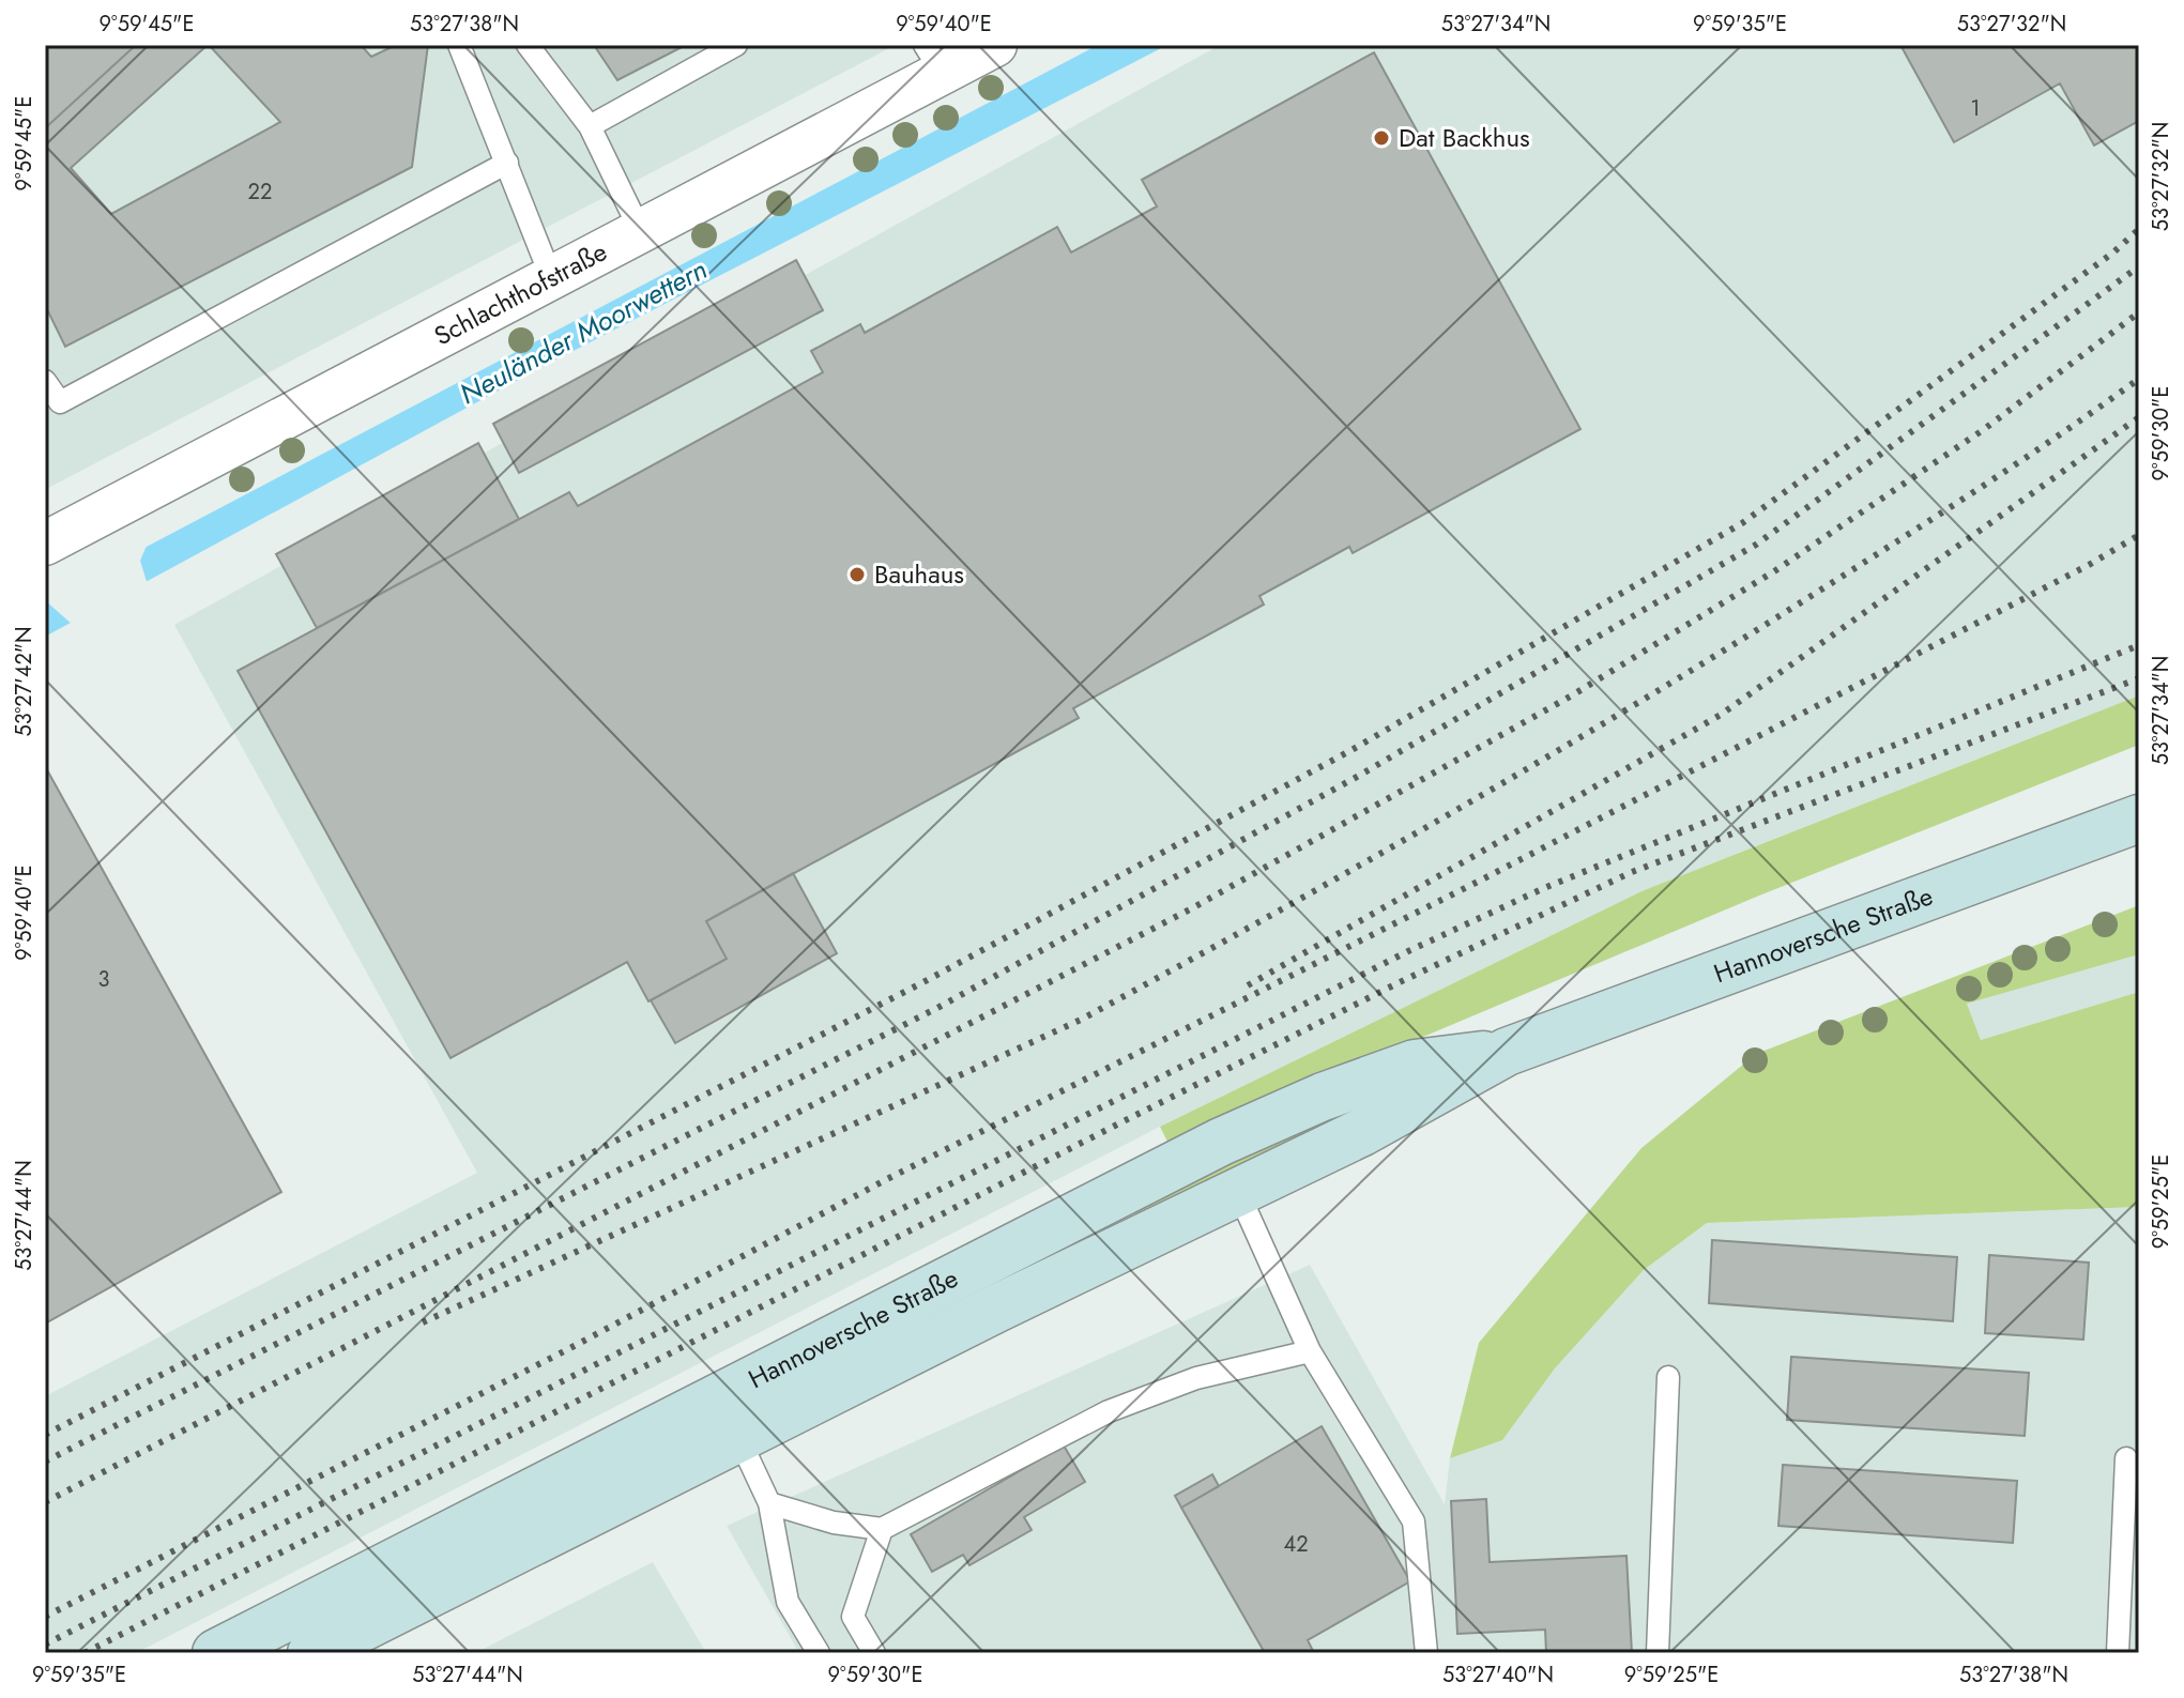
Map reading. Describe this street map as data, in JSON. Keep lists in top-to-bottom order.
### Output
{
  "streets": {
    "main road": ["Hannoversche Straße"],
    "street": ["Schlachthofstraße"]
  },
  "water": ["Neuländer Moorwettern"],
  "places": ["Dat Backhus", "Bauhaus"],
  "house_numbers": [
    "1",
    "22",
    "3",
    "42"
  ],
  "coordinates": [
    "9°59'45\"E",
    "53°27'38\"N",
    "9°59'40\"E",
    "53°27'34\"N",
    "9°59'35\"E",
    "53°27'32\"N",
    "9°59'30\"E",
    "53°27'42\"N",
    "9°59'25\"E",
    "53°27'44\"N",
    "53°27'40\"N"
  ]
}
